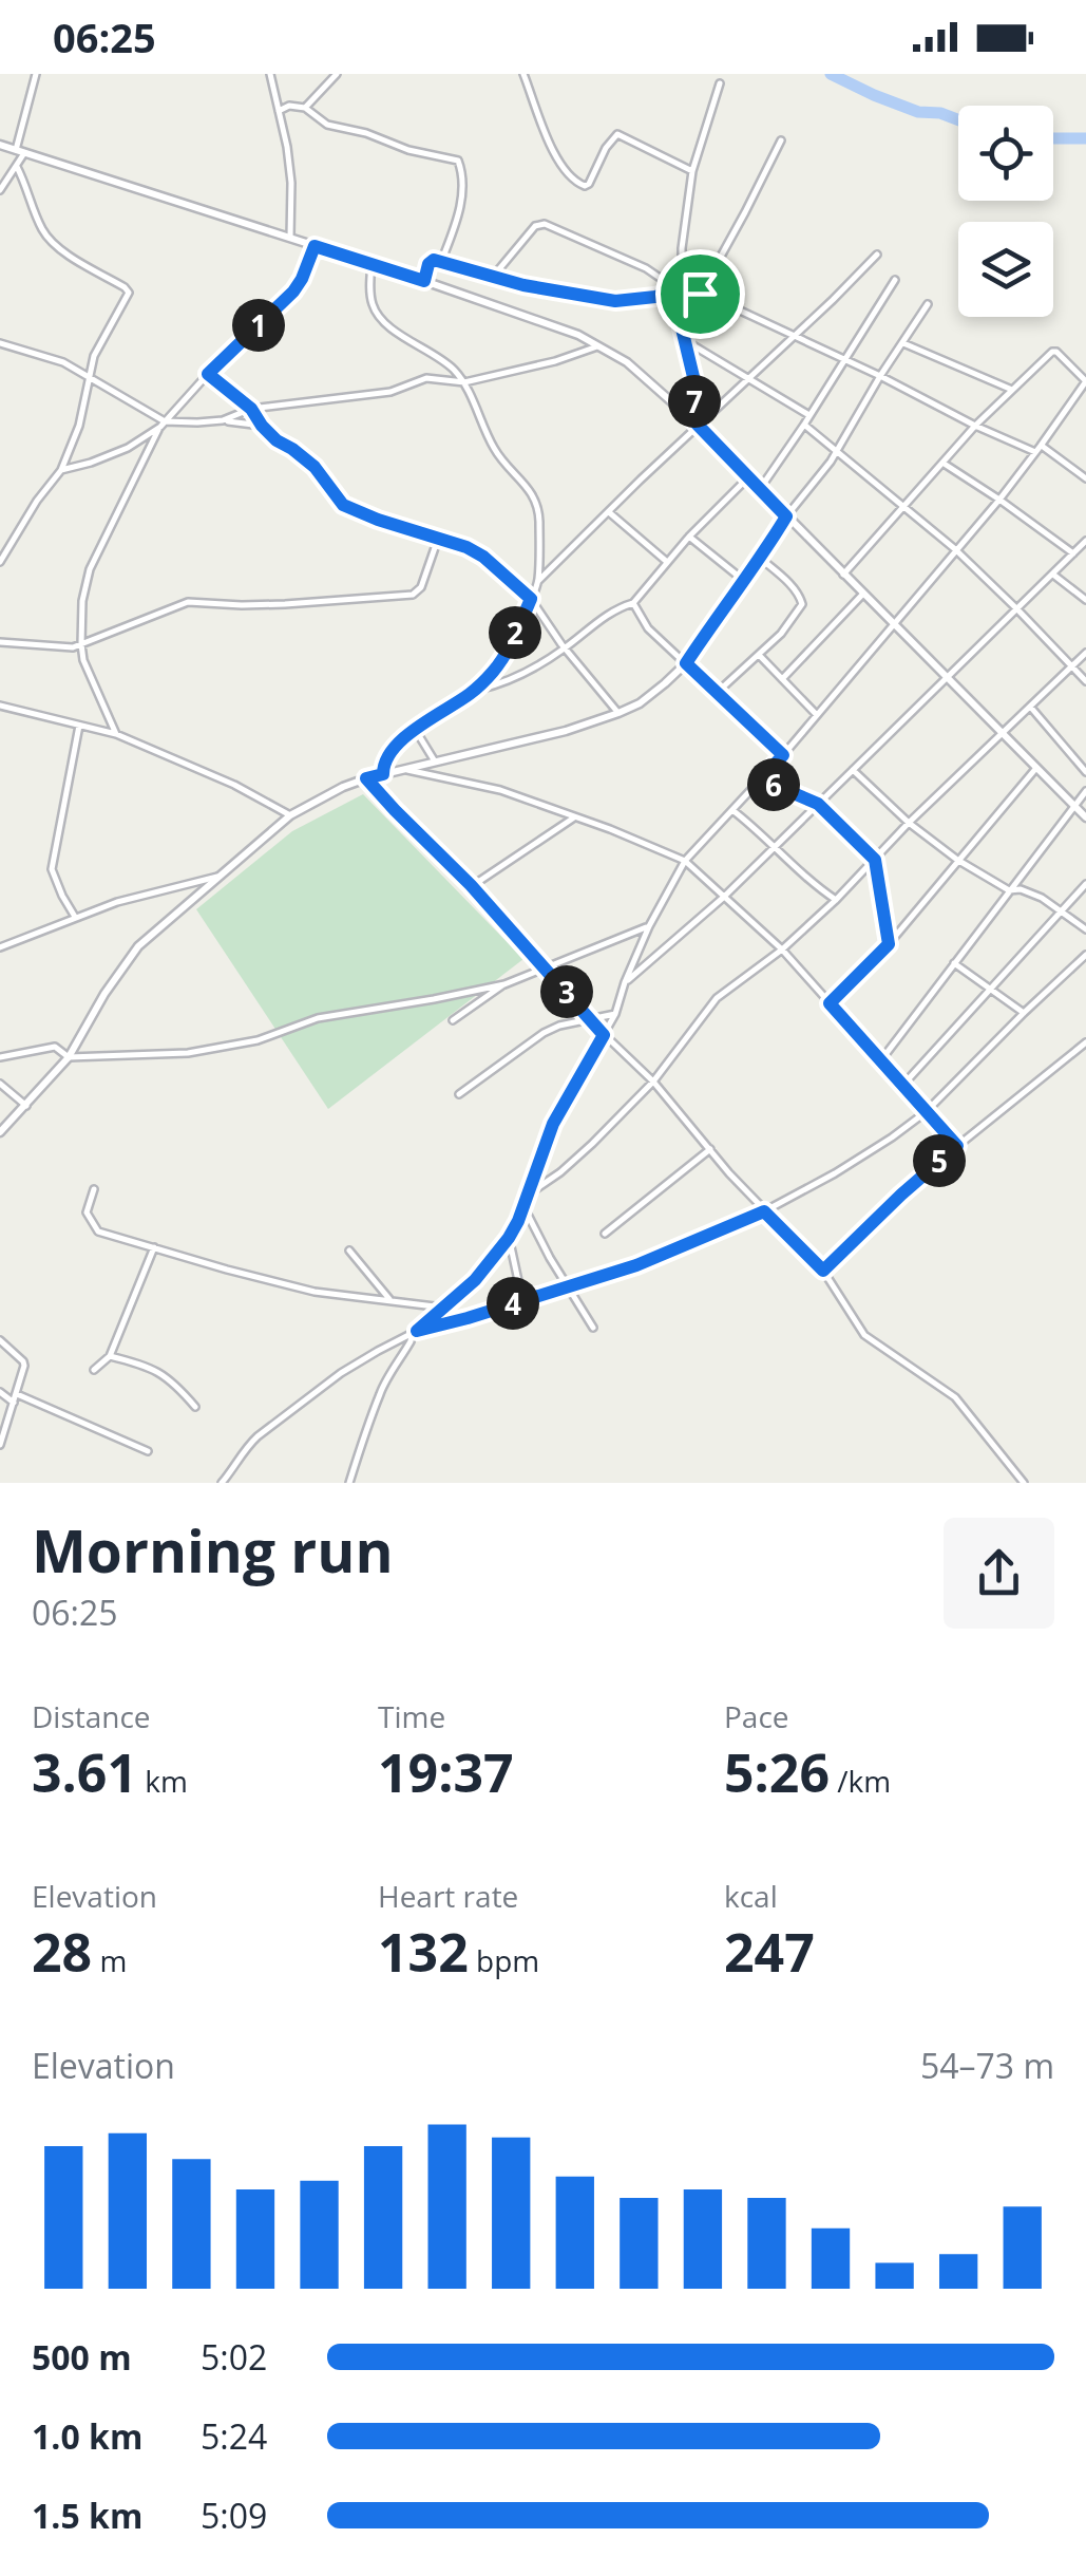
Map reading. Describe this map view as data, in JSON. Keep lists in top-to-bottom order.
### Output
{
  "page": {
    "status": "06:25",
    "pins": [
      "1",
      "7",
      "2",
      "6",
      "3",
      "5",
      "4"
    ],
    "heading": ["Morning run", "06:25"],
    "stats": [
      ["Distance", "3.61 km"],
      ["Time", "19:37"],
      ["Pace", "5:26 /km"],
      ["Elevation", "28 m"],
      ["Heart rate", "132 bpm"],
      ["kcal", "247"]
    ],
    "chart": ["Elevation", "54–73 m"],
    "list": [
      {
        "name": "500 m",
        "note": "5:02"
      },
      {
        "name": "1.0 km",
        "note": "5:24"
      },
      {
        "name": "1.5 km",
        "note": "5:09"
      }
    ]
  }
}
